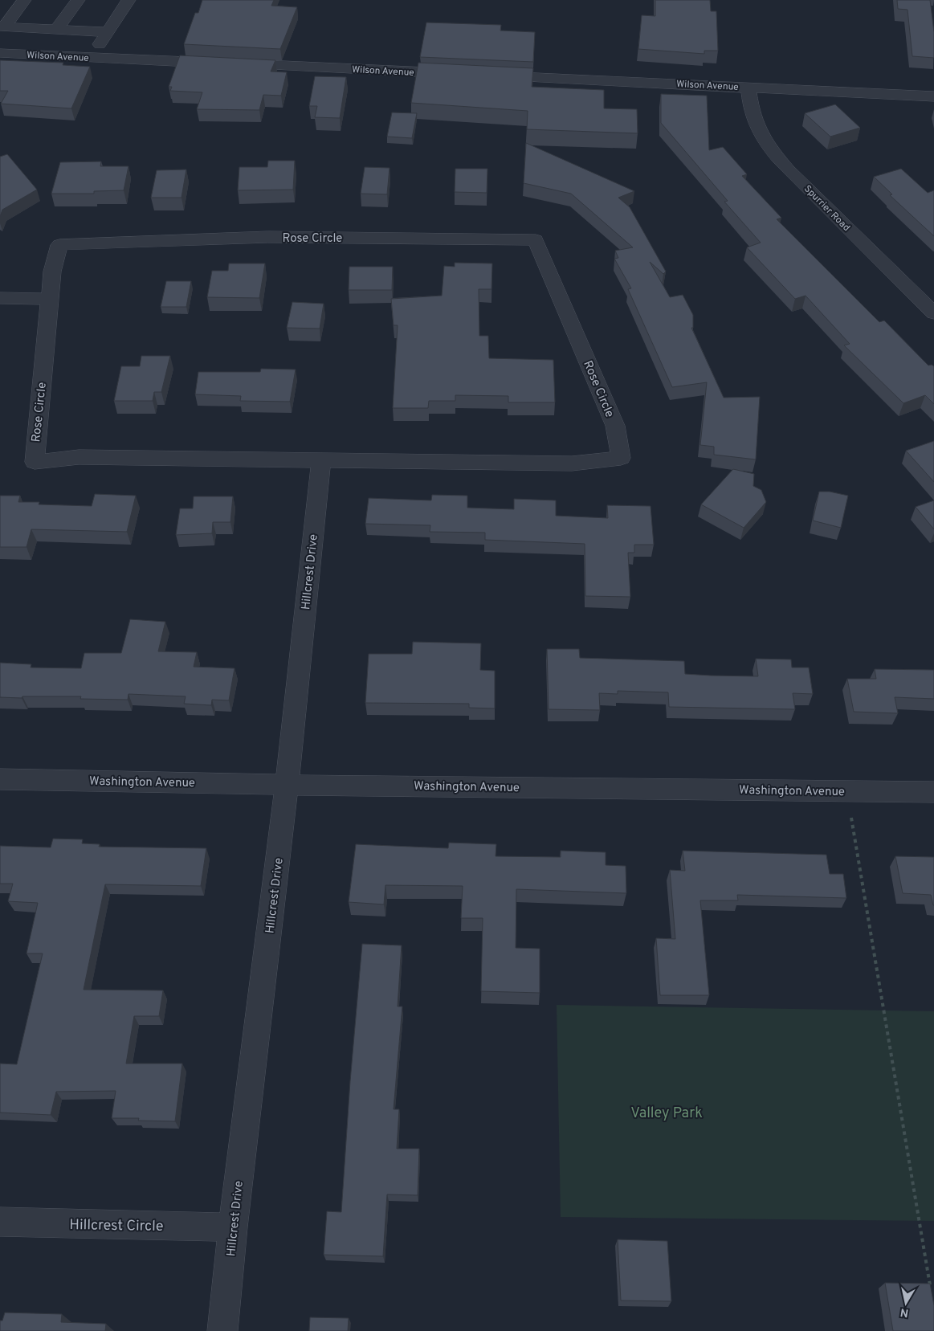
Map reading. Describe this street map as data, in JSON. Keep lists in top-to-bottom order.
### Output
{
  "streets": {
    "street": [
      "Wilson Avenue",
      "Spurrier Road",
      "Rose Circle",
      "Hillcrest Drive",
      "Washington Avenue",
      "Hillcrest Circle"
    ]
  },
  "crossings": [
    ["Wilson Avenue", "Spurrier Road"],
    ["Rose Circle", "Hillcrest Drive"],
    ["Hillcrest Drive", "Washington Avenue"],
    ["Hillcrest Drive", "Hillcrest Circle"]
  ],
  "parks": ["Valley Park"],
  "north": "bottom"
}
